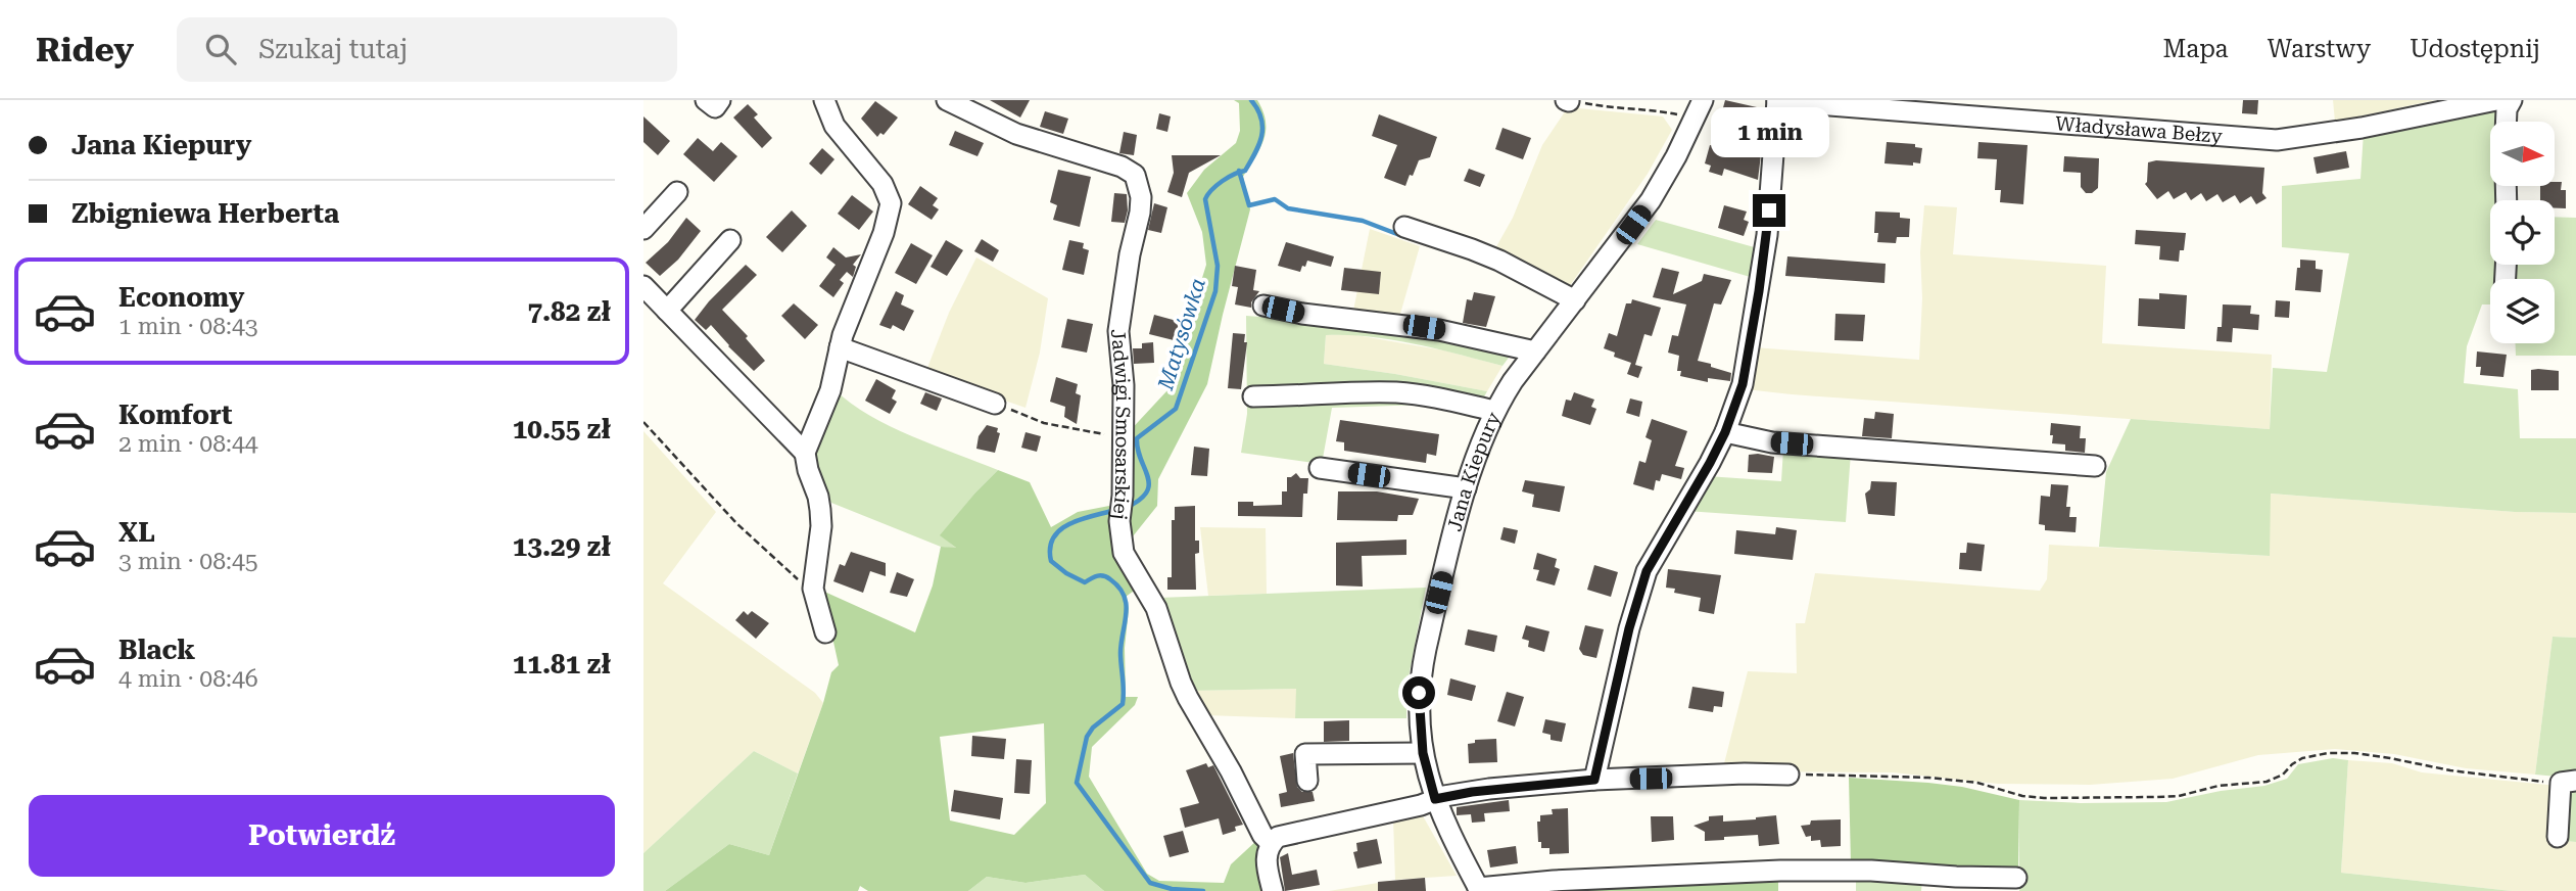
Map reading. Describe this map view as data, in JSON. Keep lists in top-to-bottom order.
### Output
{
  "streets": {
    "street": ["Władysława Bełzy", "Jadwigi Smosarskiej", "Jana Kiepury"]
  },
  "water": ["Matysówka"],
  "north": "right",
  "page": {
    "header": "Ridey",
    "search": "Szukaj tutaj",
    "nav": ["Mapa", "Warstwy", "Udostępnij"],
    "banner": ["Jana Kiepury", "Zbigniewa Herberta"],
    "bubble": "1 min",
    "list": [
      {
        "name": "Economy",
        "note": "1 min · 08:43",
        "value": "7.82 zł"
      },
      {
        "name": "Komfort",
        "note": "2 min · 08:44",
        "value": "10.55 zł"
      },
      {
        "name": "XL",
        "note": "3 min · 08:45",
        "value": "13.29 zł"
      },
      {
        "name": "Black",
        "note": "4 min · 08:46",
        "value": "11.81 zł"
      }
    ],
    "buttons": "Potwierdź"
  }
}
